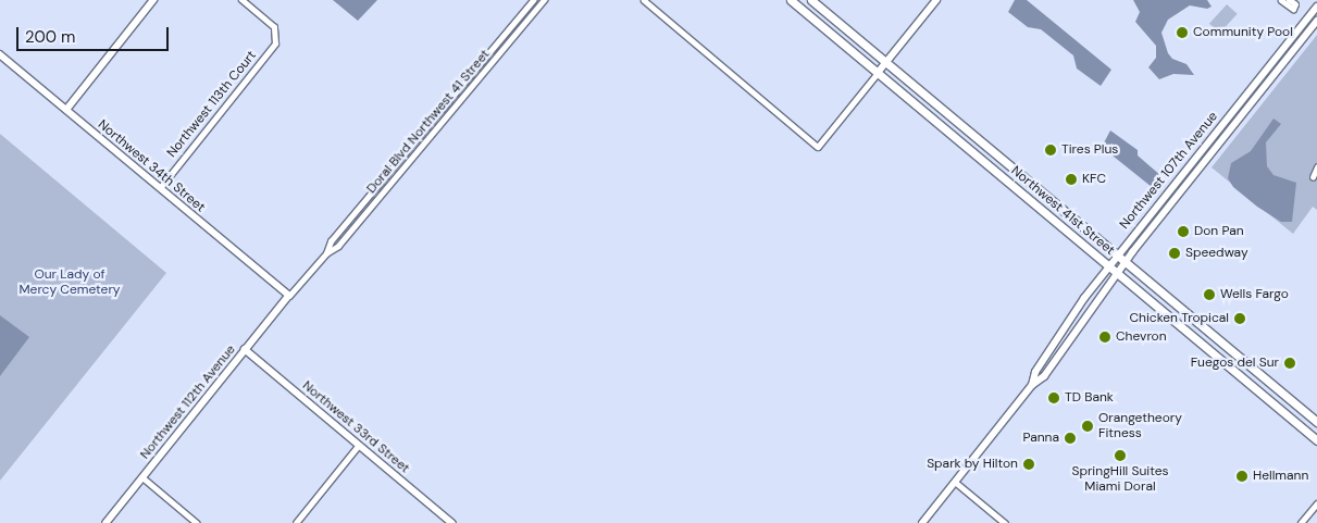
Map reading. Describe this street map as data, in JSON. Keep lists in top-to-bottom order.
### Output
{
  "streets": {
    "main road": ["Northwest 107th Avenue", "Northwest 41st Street"],
    "street": [
      "Northwest 113th Court",
      "Doral Blvd Northwest 41 Street",
      "Northwest 34th Street",
      "Northwest 112th Avenue",
      "Northwest 33rd Street"
    ]
  },
  "crossings": [
    ["Northwest 113th Court", "Northwest 34th Street"],
    ["Doral Blvd Northwest 41 Street", "Northwest 34th Street"],
    ["Doral Blvd Northwest 41 Street", "Northwest 112th Avenue"],
    ["Northwest 34th Street", "Northwest 112th Avenue"],
    ["Northwest 107th Avenue", "Northwest 41st Street"],
    ["Northwest 112th Avenue", "Northwest 33rd Street"]
  ],
  "parks": ["Our Lady of Mercy Cemetery"],
  "places": [
    "Community Pool",
    "Tires Plus",
    "KFC",
    "Don Pan",
    "Speedway",
    "Wells Fargo",
    "Chicken Tropical",
    "Chevron",
    "Fuegos del Sur",
    "TD Bank",
    "Orangetheory Fitness",
    "Panna",
    "SpringHill Suites Miami Doral",
    "Spark by Hilton",
    "Hellmann"
  ],
  "scale_bar": "200 m"
}
